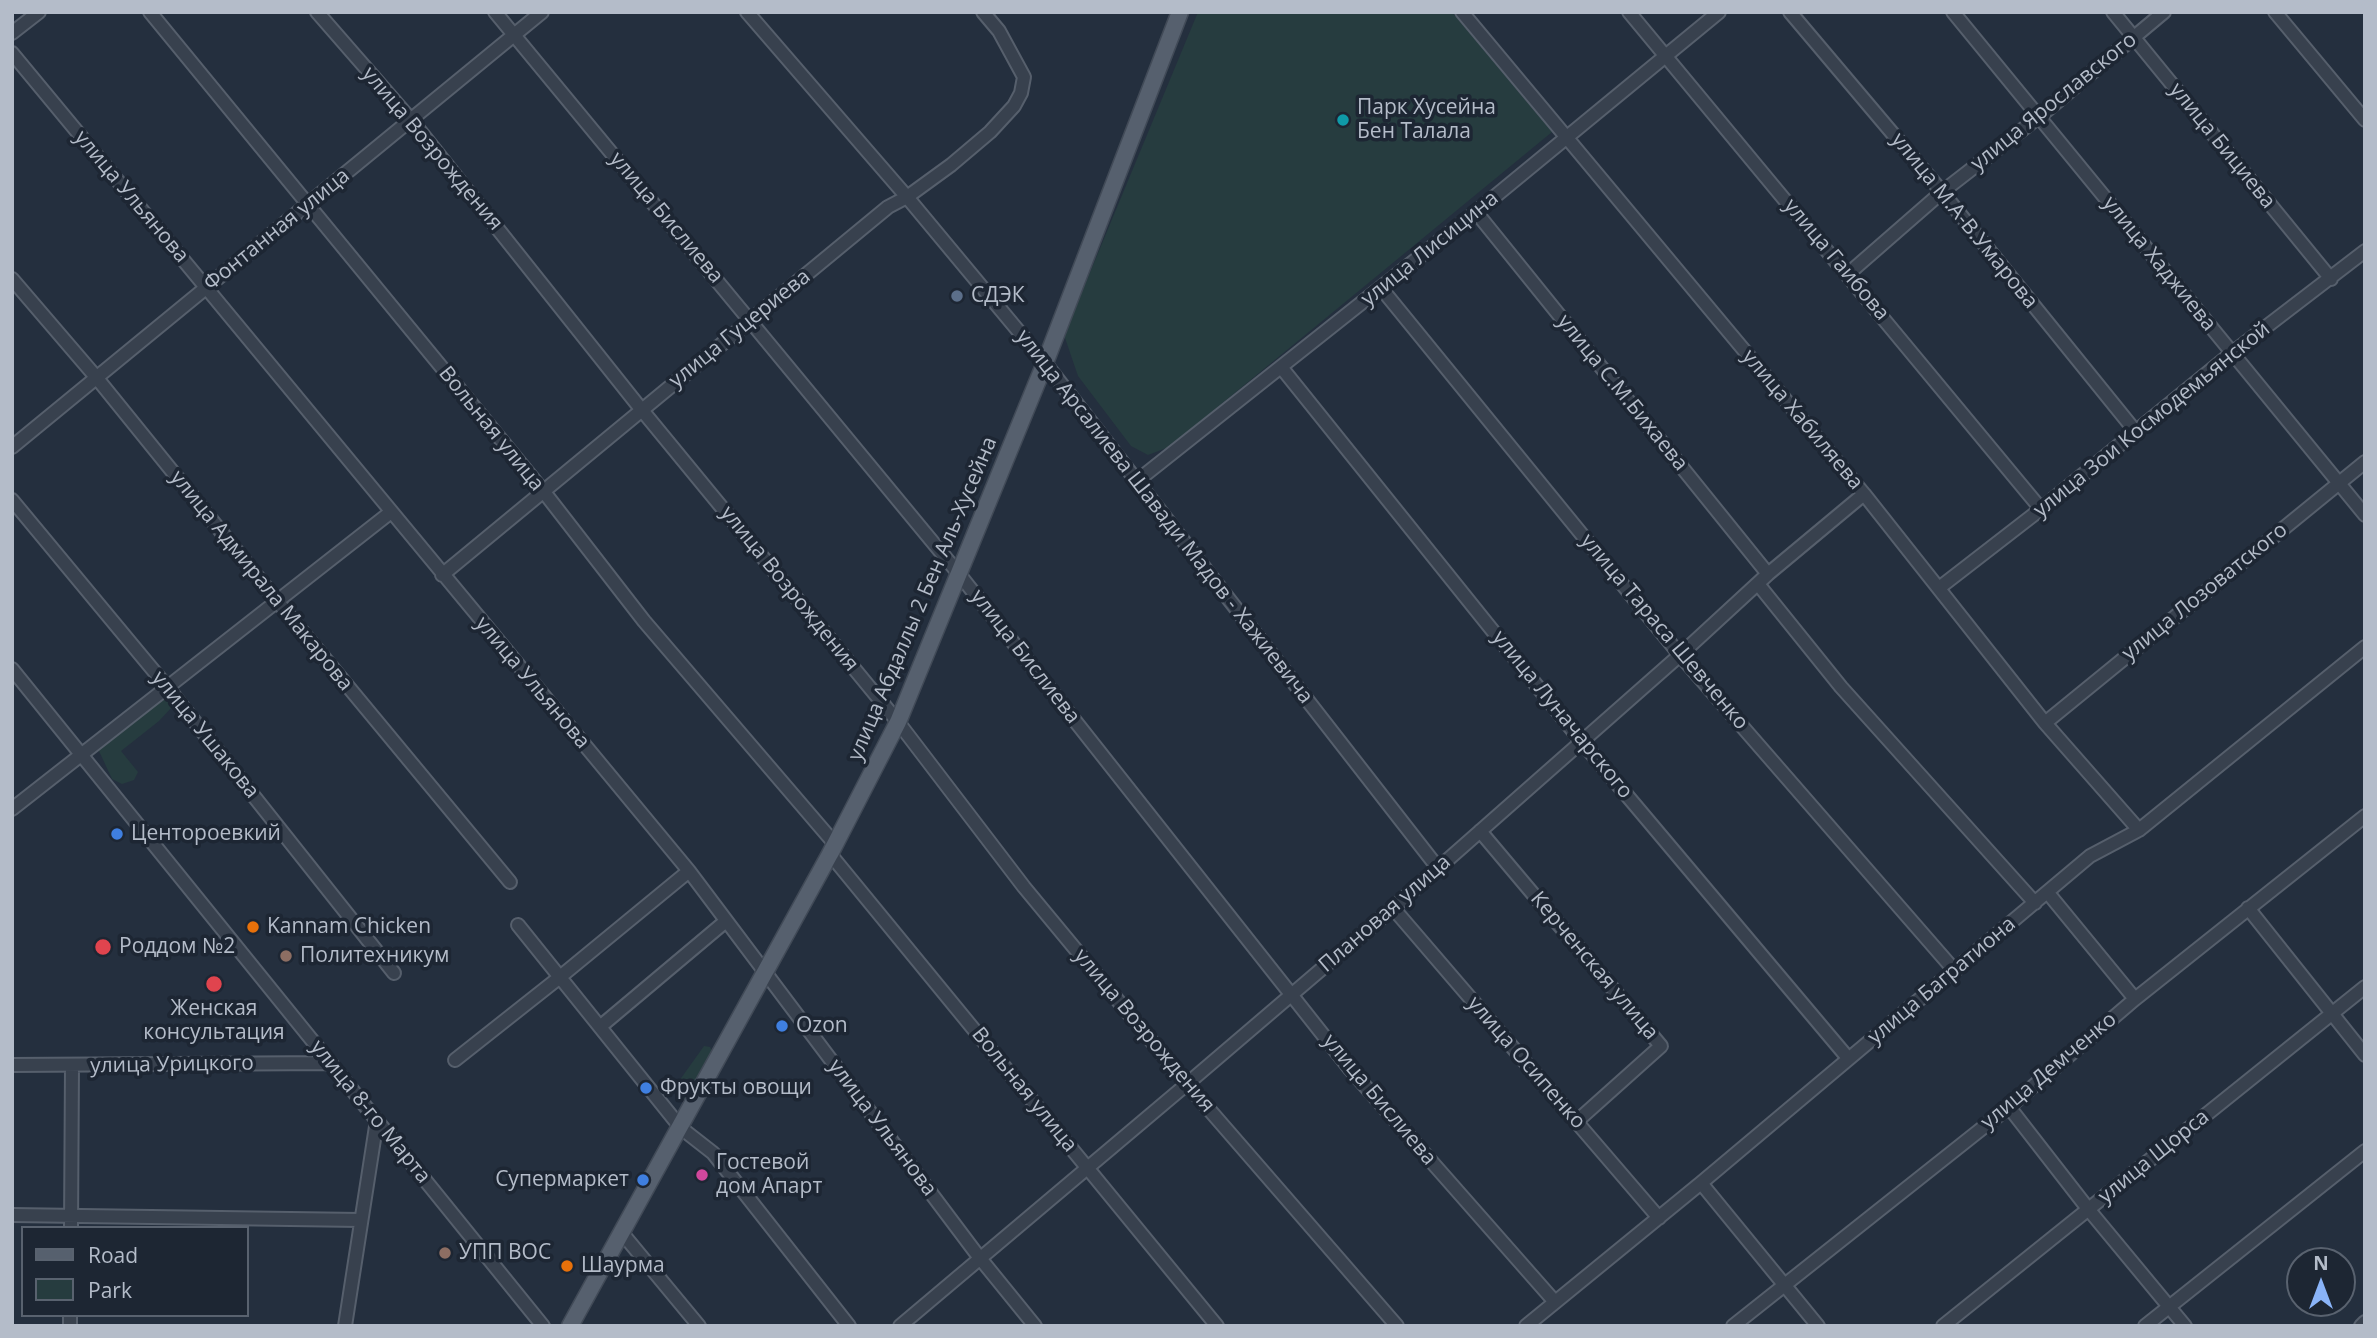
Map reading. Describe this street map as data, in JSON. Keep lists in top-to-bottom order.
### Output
{
  "streets": {
    "main road": ["улица Абдаллы 2 Бен Аль-Хусейна"],
    "street": [
      "улица Ярославского",
      "улица Бициева",
      "улица Возрождения",
      "улица Ульянова",
      "улица Бислиева",
      "улица М.А-В.Умарова",
      "Фонтанная улица",
      "улица Лисицина",
      "улица Гаибова",
      "улица Хаджиева",
      "улица Гуцериева",
      "улица С.М.Бихаева",
      "улица Хабиляева",
      "улица Зои Космодемьянской",
      "Вольная улица",
      "улица Арсалиева Шавади Мадов - Хажиевича",
      "улица Адмирала Макарова",
      "улица Лозоватского",
      "улица Тараса Шевченко",
      "улица Луначарского",
      "улица Ушакова",
      "Плановая улица",
      "Керченская улица",
      "улица Багратиона",
      "улица Осипенко",
      "улица Урицкого",
      "улица Демченко",
      "улица 8-го Марта",
      "улица Щорса"
    ]
  },
  "crossings": [
    ["улица Ярославского", "улица Бициева"],
    ["улица Ярославского", "улица М.А-В.Умарова"],
    ["улица Ярославского", "улица Гаибова"],
    ["улица Ярославского", "улица Хаджиева"],
    ["улица Бициева", "улица Зои Космодемьянской"],
    ["улица Возрождения", "Фонтанная улица"],
    ["улица Возрождения", "улица Гуцериева"],
    ["улица Возрождения", "улица Абдаллы 2 Бен Аль-Хусейна"],
    ["улица Возрождения", "Плановая улица"],
    ["улица Ульянова", "Фонтанная улица"],
    ["улица Ульянова", "улица Гуцериева"],
    ["улица Ульянова", "улица Абдаллы 2 Бен Аль-Хусейна"],
    ["улица Ульянова", "Плановая улица"],
    ["улица Бислиева", "Фонтанная улица"],
    ["улица Бислиева", "улица Гуцериева"],
    ["улица Бислиева", "улица Абдаллы 2 Бен Аль-Хусейна"],
    ["улица Бислиева", "Плановая улица"],
    ["улица Бислиева", "улица Багратиона"],
    ["улица М.А-В.Умарова", "улица Зои Космодемьянской"],
    ["Фонтанная улица", "Вольная улица"],
    ["Фонтанная улица", "улица Адмирала Макарова"],
    ["улица Лисицина", "улица Гаибова"],
    ["улица Лисицина", "улица С.М.Бихаева"],
    ["улица Лисицина", "улица Хабиляева"],
    ["улица Лисицина", "улица Арсалиева Шавади Мадов - Хажиевича"],
    ["улица Лисицина", "улица Тараса Шевченко"],
    ["улица Лисицина", "улица Луначарского"],
    ["улица Гаибова", "улица Зои Космодемьянской"],
    ["улица Хаджиева", "улица Зои Космодемьянской"],
    ["улица Хаджиева", "улица Лозоватского"],
    ["улица Гуцериева", "Вольная улица"],
    ["улица Гуцериева", "улица Арсалиева Шавади Мадов - Хажиевича"],
    ["улица С.М.Бихаева", "Плановая улица"],
    ["улица Хабиляева", "улица Зои Космодемьянской"],
    ["улица Хабиляева", "улица Лозоватского"],
    ["улица Хабиляева", "Плановая улица"],
    ["улица Хабиляева", "улица Багратиона"],
    ["Вольная улица", "улица Абдаллы 2 Бен Аль-Хусейна"],
    ["Вольная улица", "Плановая улица"],
    ["улица Арсалиева Шавади Мадов - Хажиевича", "улица Абдаллы 2 Бен Аль-Хусейна"],
    ["улица Арсалиева Шавади Мадов - Хажиевича", "Плановая улица"],
    ["улица Тараса Шевченко", "Плановая улица"],
    ["улица Тараса Шевченко", "улица Багратиона"],
    ["улица Луначарского", "Плановая улица"],
    ["улица Луначарского", "улица Багратиона"],
    ["Плановая улица", "Керченская улица"],
    ["Плановая улица", "улица Осипенко"],
    ["Керченская улица", "улица Осипенко"],
    ["улица Багратиона", "улица Осипенко"],
    ["улица Урицкого", "улица 8-го Марта"]
  ],
  "places": [
    "Парк Хусейна Бен Талала",
    "СДЭК",
    "Центороевкий",
    "Kannam Chicken",
    "Роддом №2",
    "Политехникум",
    "Женская консультация",
    "Ozon",
    "Фрукты овощи",
    "Гостевой дом Апарт",
    "Супермаркет",
    "УПП ВОС",
    "Шаурма"
  ],
  "legend": ["Road", "Park"],
  "north": "top"
}
